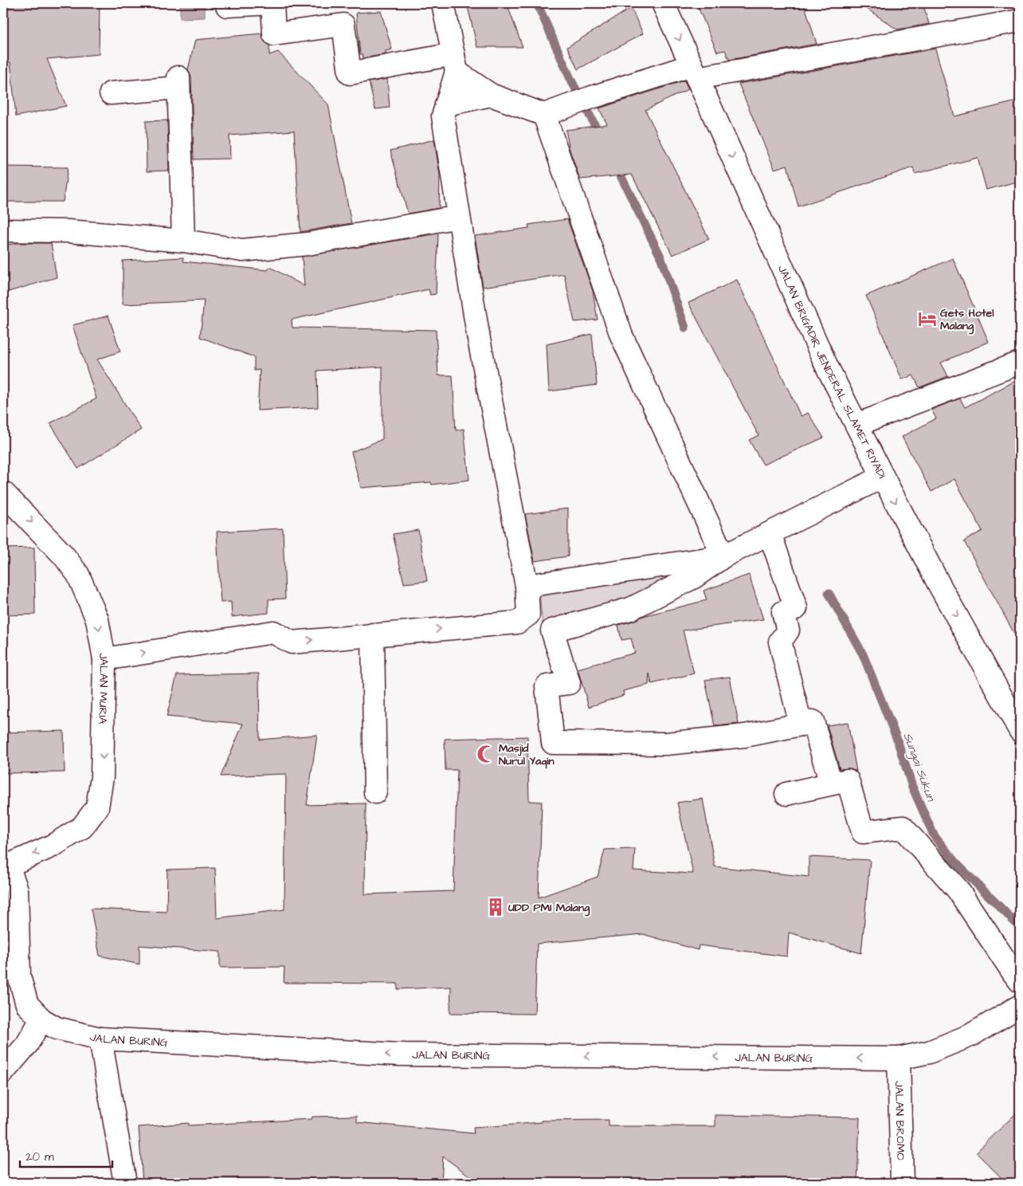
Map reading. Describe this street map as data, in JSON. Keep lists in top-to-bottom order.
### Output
{
  "streets": {
    "street": [
      "JALAN BRIGADIR JENDERAL SLAMET RIYADI",
      "JALAN MURIA",
      "JALAN BURING",
      "JALAN BROMO"
    ]
  },
  "crossings": [
    ["JALAN MURIA", "JALAN BURING"],
    ["JALAN BURING", "JALAN BROMO"]
  ],
  "one_way": ["JALAN MURIA", "JALAN BURING"],
  "water": ["Sungai Sukun"],
  "places": {
    "hotel": ["Gets Hotel Malang"],
    "mosque": ["Masjid Nurul Yaqin"],
    "building": ["UDD PMI Malang"]
  },
  "scale_bar": "20 m"
}
